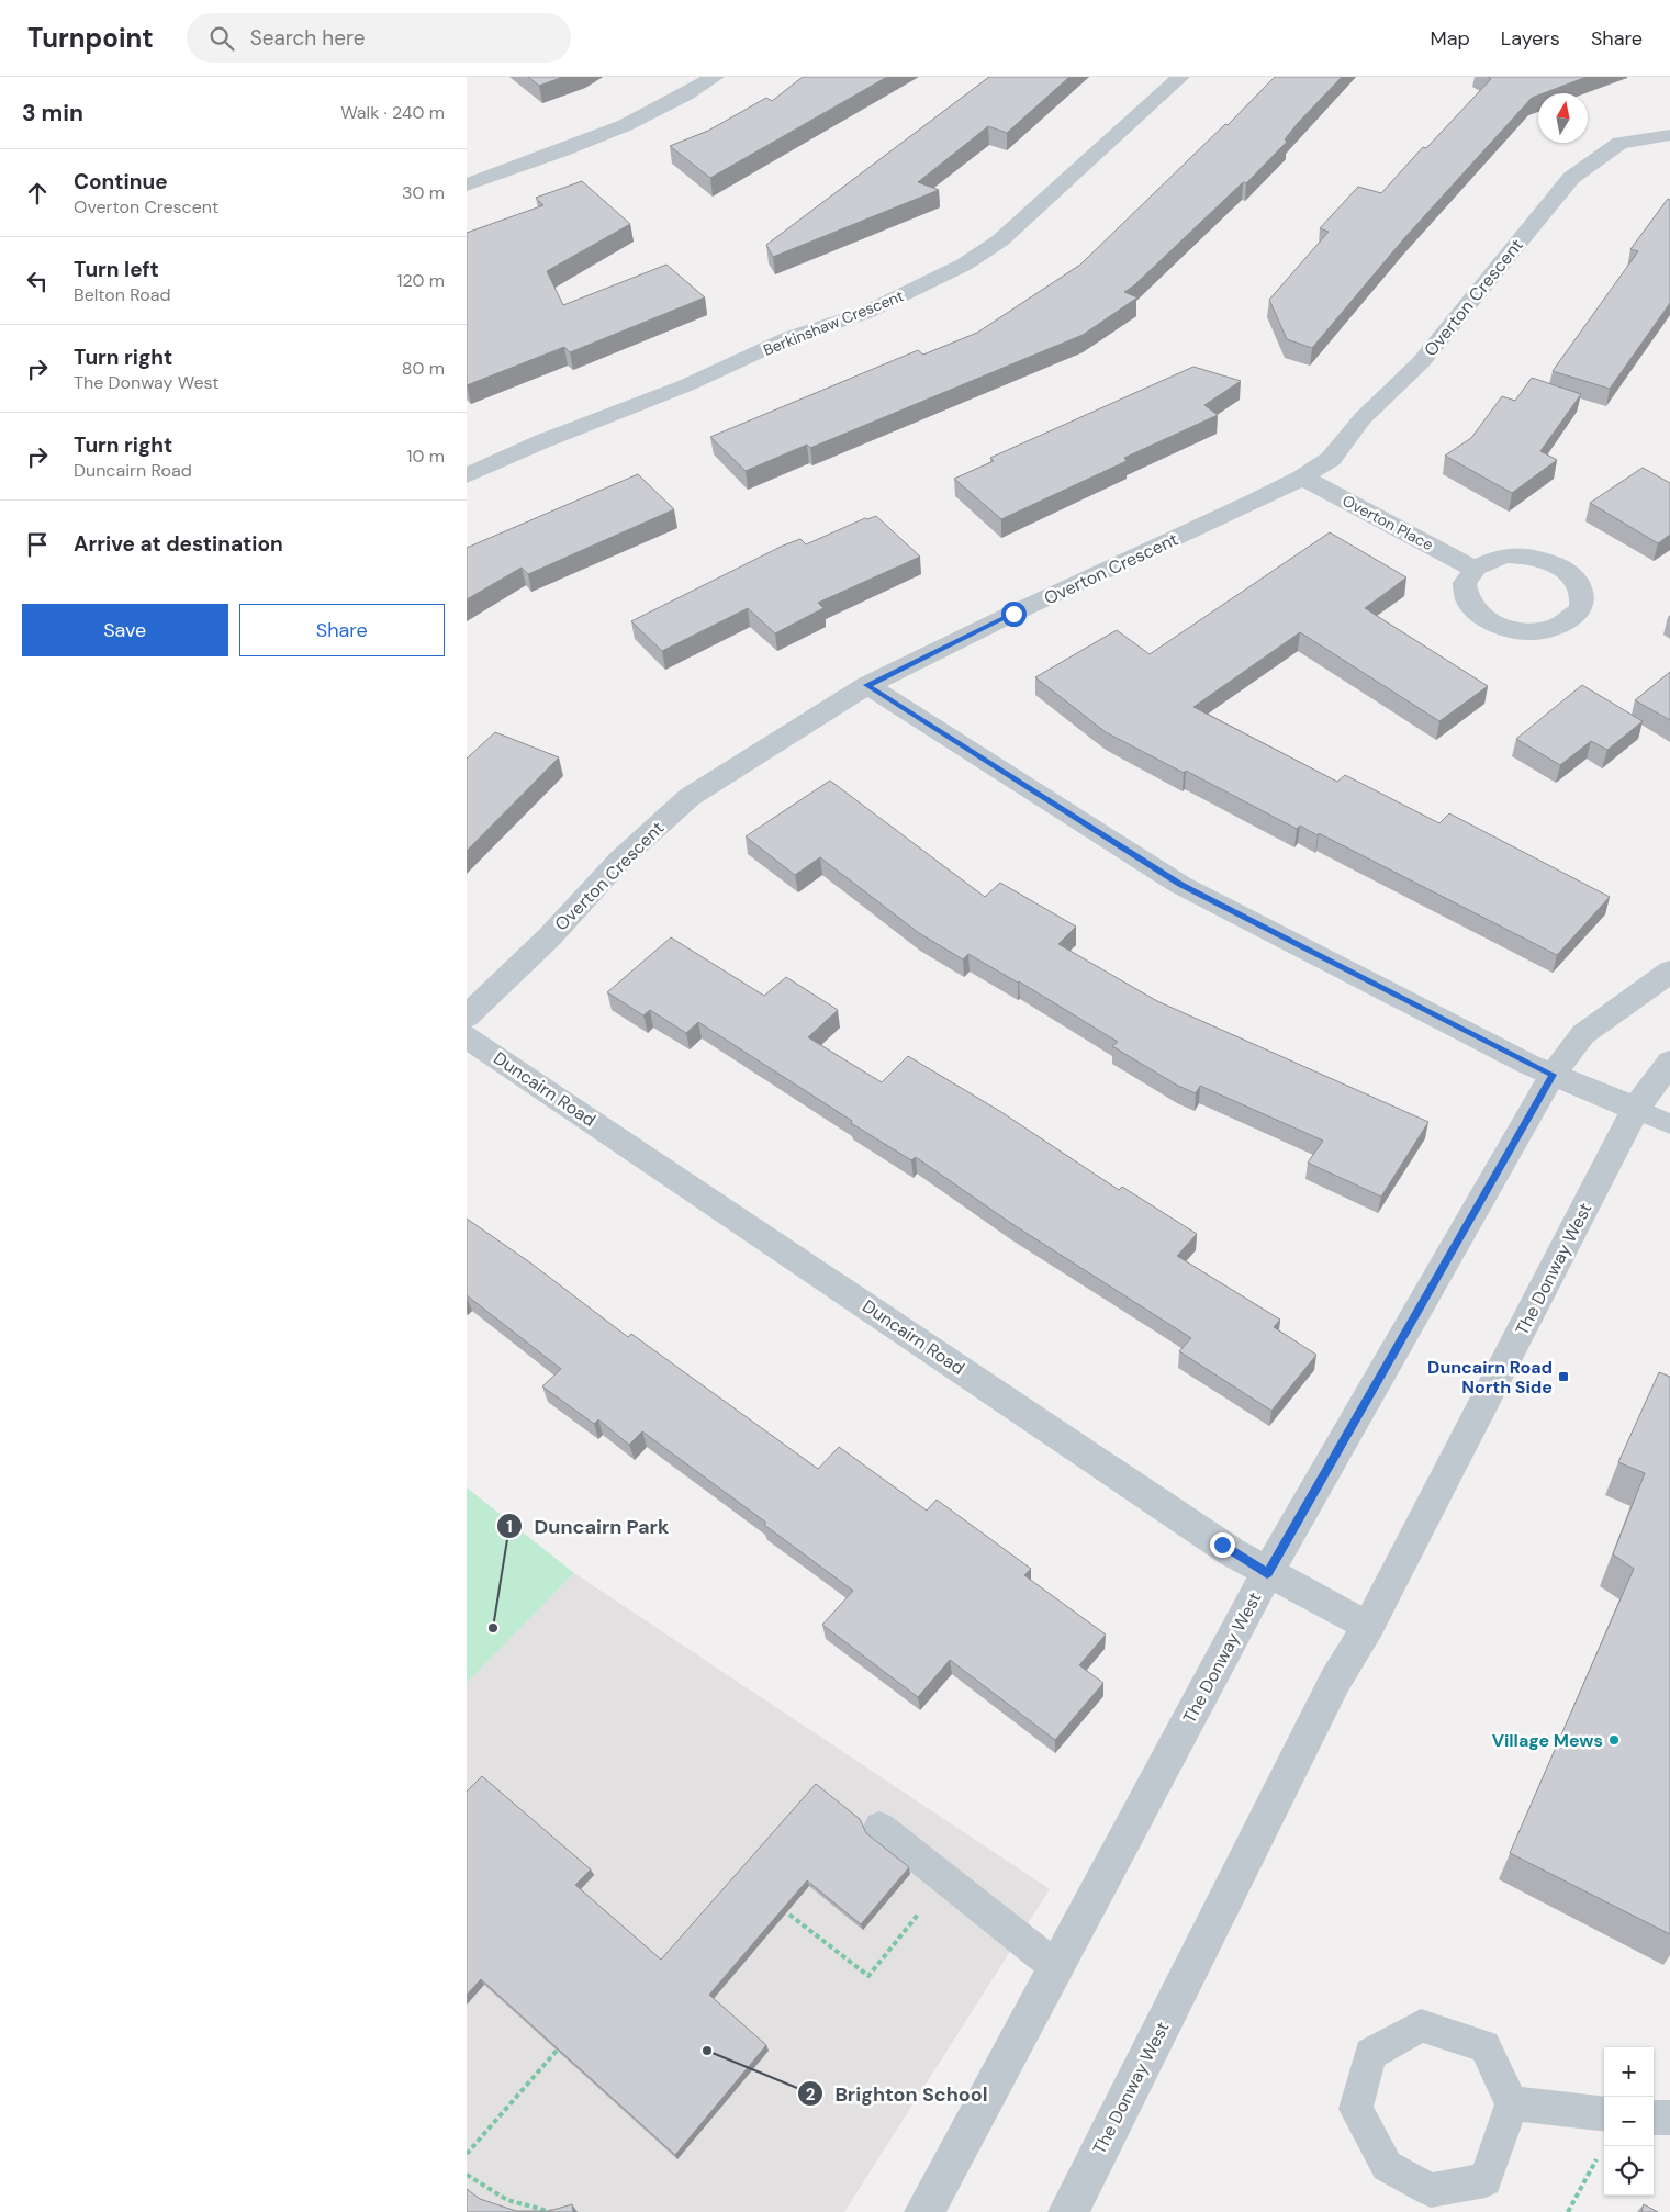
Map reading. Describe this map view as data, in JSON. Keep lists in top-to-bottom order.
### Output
{
  "streets": {
    "street": [
      "Overton Crescent",
      "Berkinshaw Crescent",
      "Overton Place",
      "Duncairn Road",
      "The Donway West"
    ]
  },
  "crossings": [
    ["Overton Crescent", "Overton Place"],
    ["Duncairn Road", "The Donway West"]
  ],
  "places": {
    "transit": ["Duncairn Road North Side"],
    "other": ["Duncairn Park", "Village Mews", "Brighton School"]
  },
  "north": "top",
  "page": {
    "header": "Turnpoint",
    "search": "Search here",
    "nav": ["Map", "Layers", "Share"],
    "heading": ["3 min", "Walk · 240 m"],
    "list": [
      ["Continue", "Overton Crescent", "30 m"],
      ["Turn left", "Belton Road", "120 m"],
      ["Turn right", "The Donway West", "80 m"],
      ["Turn right", "Duncairn Road", "10 m"],
      "Arrive at destination"
    ],
    "buttons": ["Save", "Share"],
    "map_buttons": ["+", "−"]
  }
}
